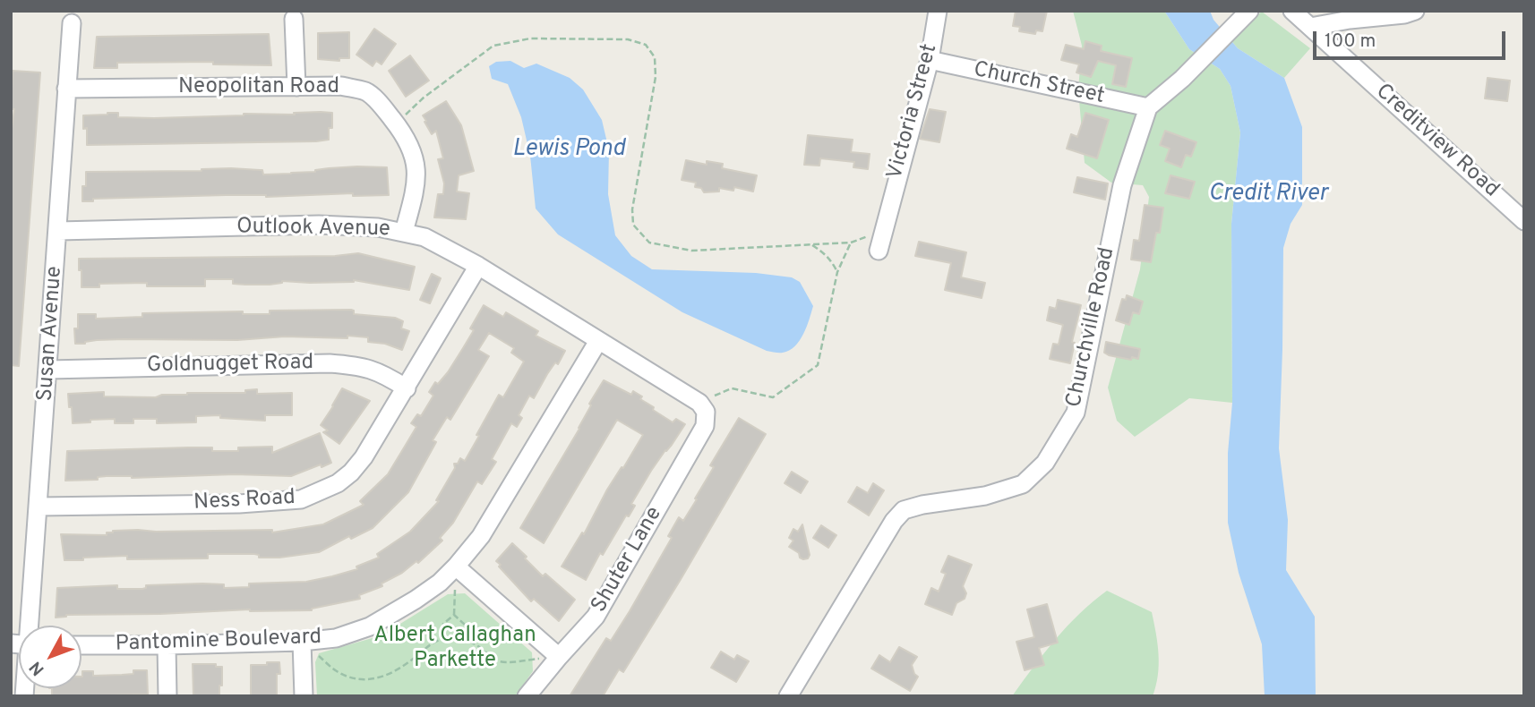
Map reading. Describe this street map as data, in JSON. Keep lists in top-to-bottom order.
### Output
{
  "streets": {
    "street": [
      "Church Street",
      "Neopolitan Road",
      "Victoria Street",
      "Creditview Road",
      "Outlook Avenue",
      "Churchville Road",
      "Susan Avenue",
      "Goldnugget Road",
      "Ness Road",
      "Shuter Lane",
      "Pantomine Boulevard"
    ]
  },
  "crossings": [
    ["Church Street", "Victoria Street"],
    ["Church Street", "Churchville Road"],
    ["Neopolitan Road", "Outlook Avenue"],
    ["Neopolitan Road", "Susan Avenue"],
    ["Outlook Avenue", "Susan Avenue"],
    ["Outlook Avenue", "Ness Road"],
    ["Outlook Avenue", "Shuter Lane"],
    ["Outlook Avenue", "Pantomine Boulevard"],
    ["Susan Avenue", "Goldnugget Road"],
    ["Susan Avenue", "Ness Road"],
    ["Goldnugget Road", "Ness Road"]
  ],
  "water": ["Lewis Pond", "Credit River"],
  "parks": ["Albert Callaghan Parkette"],
  "scale_bar": "100 m",
  "north": "bottom left"
}
